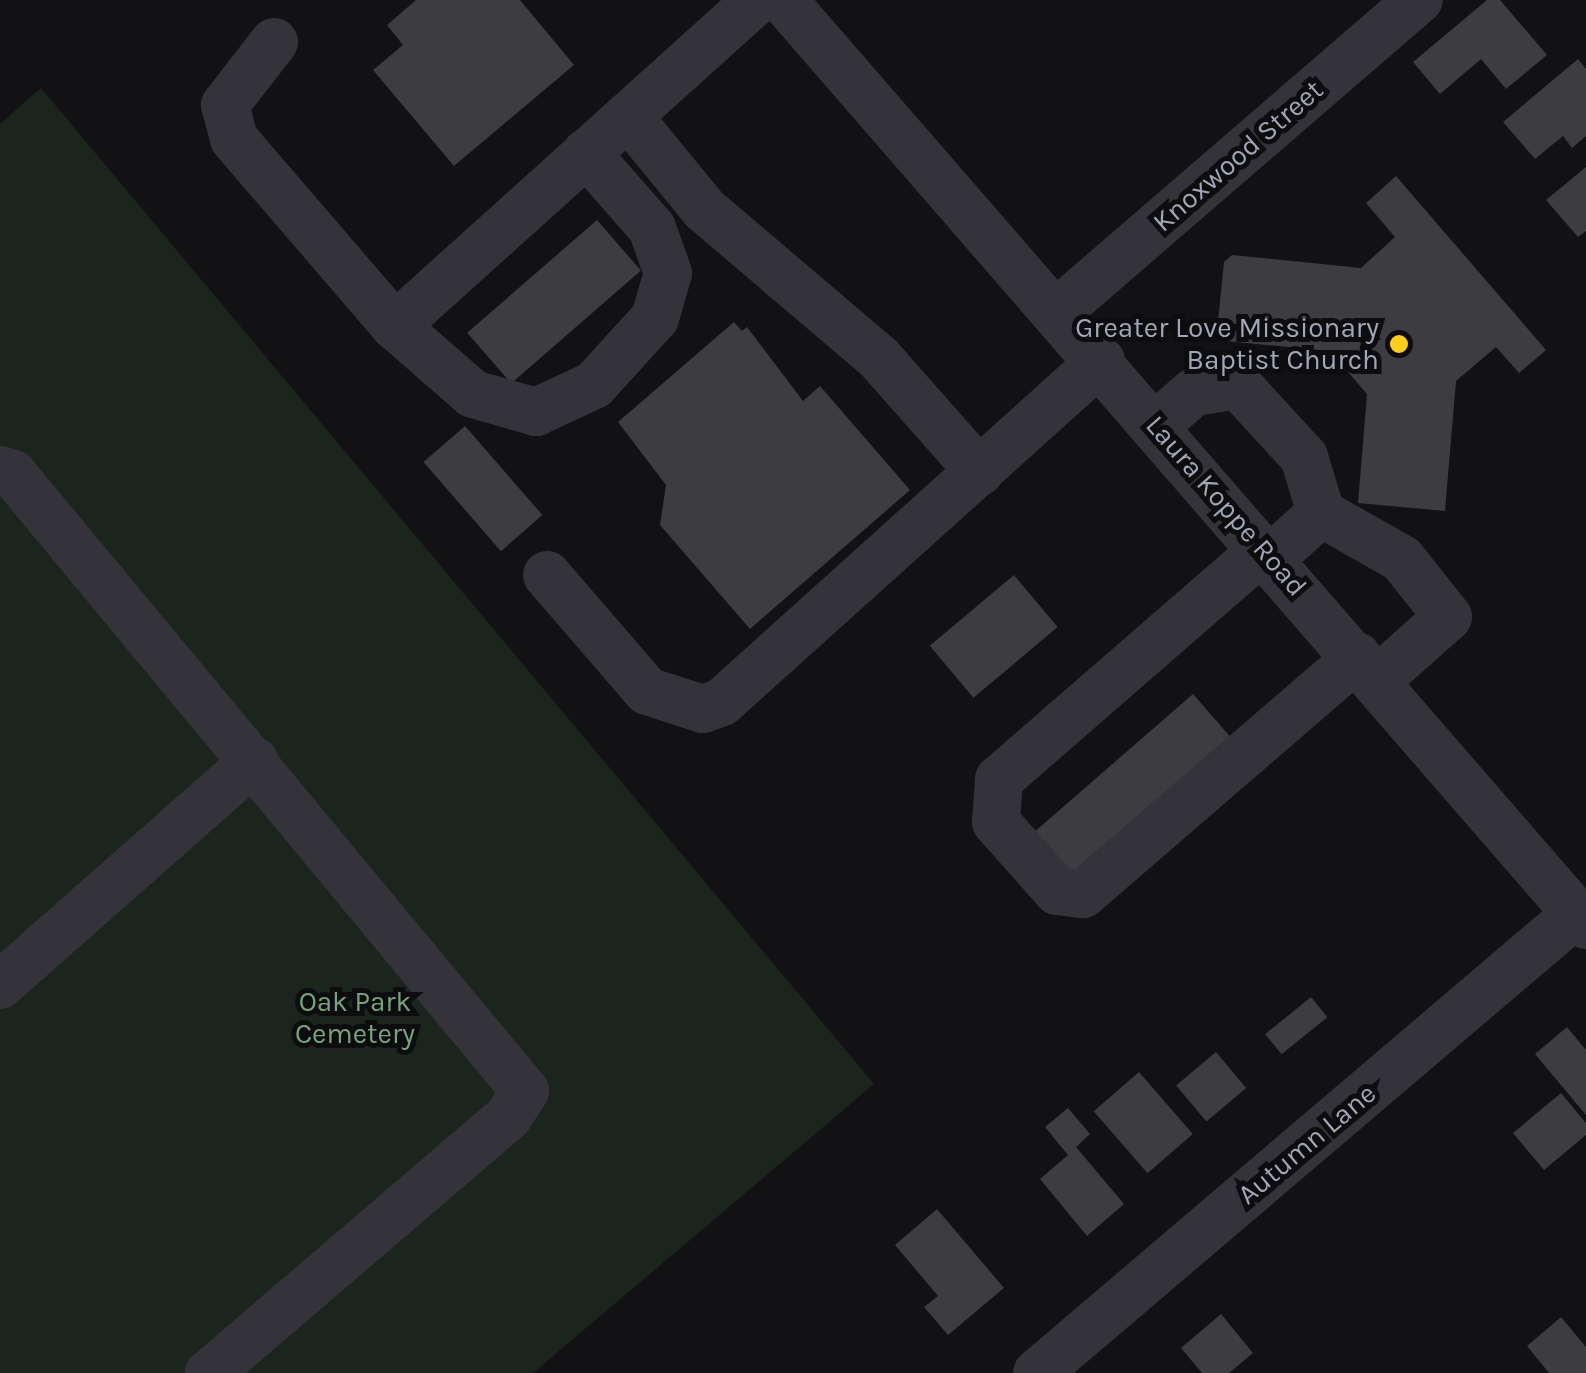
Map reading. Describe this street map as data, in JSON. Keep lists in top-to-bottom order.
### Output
{
  "streets": {
    "street": ["Knoxwood Street", "Laura Koppe Road", "Autumn Lane"]
  },
  "crossings": [
    ["Knoxwood Street", "Laura Koppe Road"],
    ["Laura Koppe Road", "Autumn Lane"]
  ],
  "parks": ["Oak Park Cemetery"],
  "places": ["Greater Love Missionary Baptist Church"]
}
